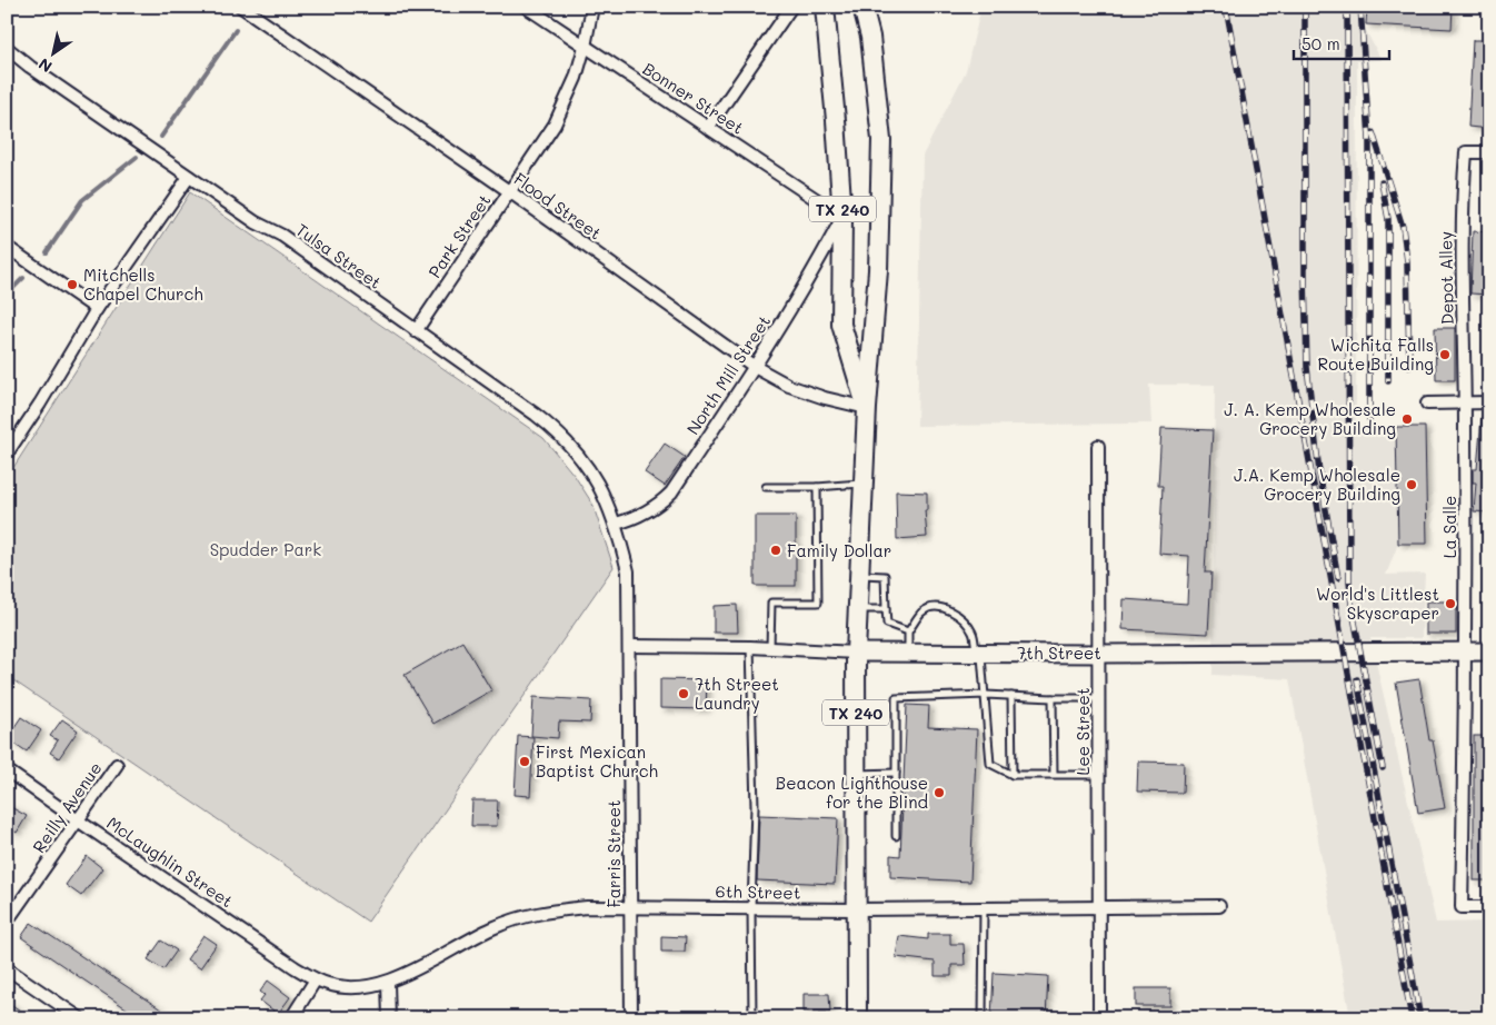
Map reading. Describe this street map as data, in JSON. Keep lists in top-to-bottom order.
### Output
{
  "streets": {
    "main road": ["TX 240"],
    "street": [
      "Bonner Street",
      "Flood Street",
      "Park Street",
      "Tulsa Street",
      "Depot Alley",
      "North Mill Street",
      "La Salle",
      "7th Street",
      "Lee Street",
      "Reilly Avenue",
      "Farris Street",
      "McLaughlin Street",
      "6th Street"
    ]
  },
  "crossings": [
    ["Bonner Street", "TX 240"],
    ["Bonner Street", "Park Street"],
    ["Bonner Street", "North Mill Street"],
    ["Flood Street", "TX 240"],
    ["Flood Street", "Park Street"],
    ["Flood Street", "North Mill Street"],
    ["TX 240", "North Mill Street"],
    ["TX 240", "7th Street"],
    ["TX 240", "6th Street"],
    ["Park Street", "Tulsa Street"],
    ["Tulsa Street", "North Mill Street"],
    ["Tulsa Street", "Farris Street"],
    ["Depot Alley", "La Salle"],
    ["North Mill Street", "Farris Street"],
    ["La Salle", "7th Street"],
    ["7th Street", "Lee Street"],
    ["7th Street", "Farris Street"],
    ["Lee Street", "6th Street"],
    ["Reilly Avenue", "McLaughlin Street"],
    ["Farris Street", "6th Street"],
    ["McLaughlin Street", "6th Street"]
  ],
  "parks": ["Spudder Park"],
  "places": [
    "Mitchells Chapel Church",
    "Wichita Falls Route Building",
    "J. A. Kemp Wholesale Grocery Building",
    "J.A. Kemp Wholesale Grocery Building",
    "Family Dollar",
    "World's Littlest Skyscraper",
    "7th Street Laundry",
    "First Mexican Baptist Church",
    "Beacon Lighthouse for the Blind"
  ],
  "scale_bar": "50 m",
  "north": "bottom left"
}
